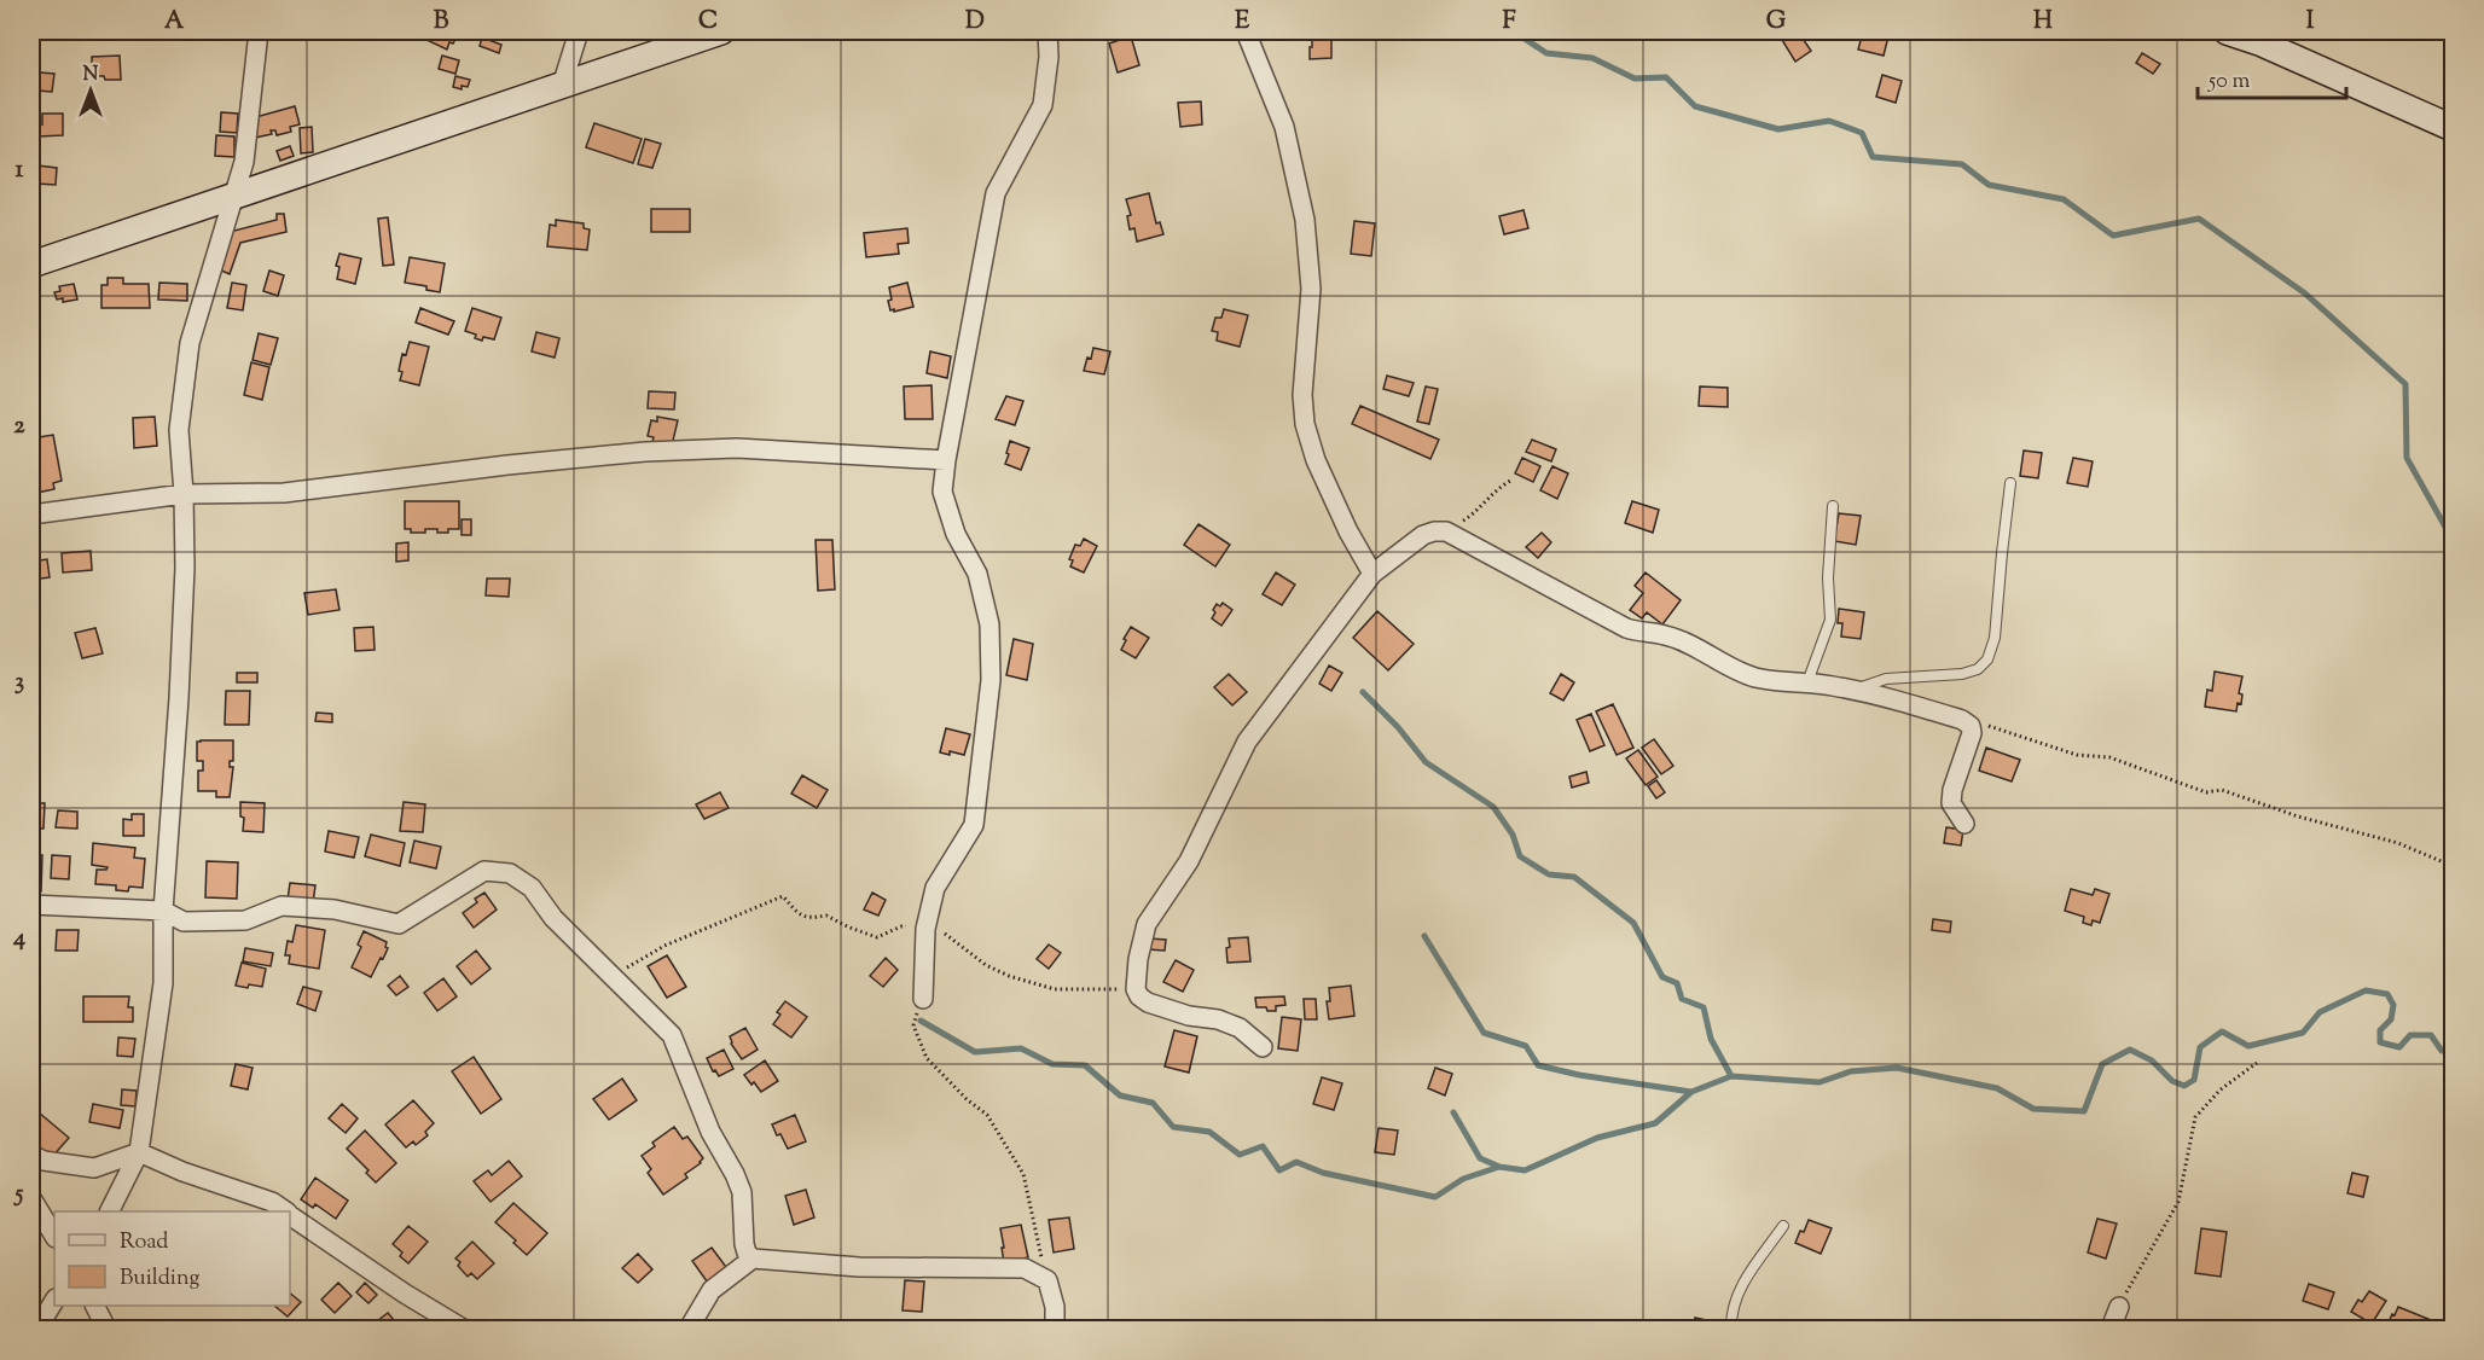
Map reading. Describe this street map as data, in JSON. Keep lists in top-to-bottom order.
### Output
{
  "legend": ["Road", "Building"],
  "scale_bar": "50 m",
  "north": "top",
  "grid": {
    "columns": [
      "A",
      "B",
      "C",
      "D",
      "E",
      "F",
      "G",
      "H",
      "I"
    ],
    "rows": [
      "1",
      "2",
      "3",
      "4",
      "5"
    ]
  }
}
